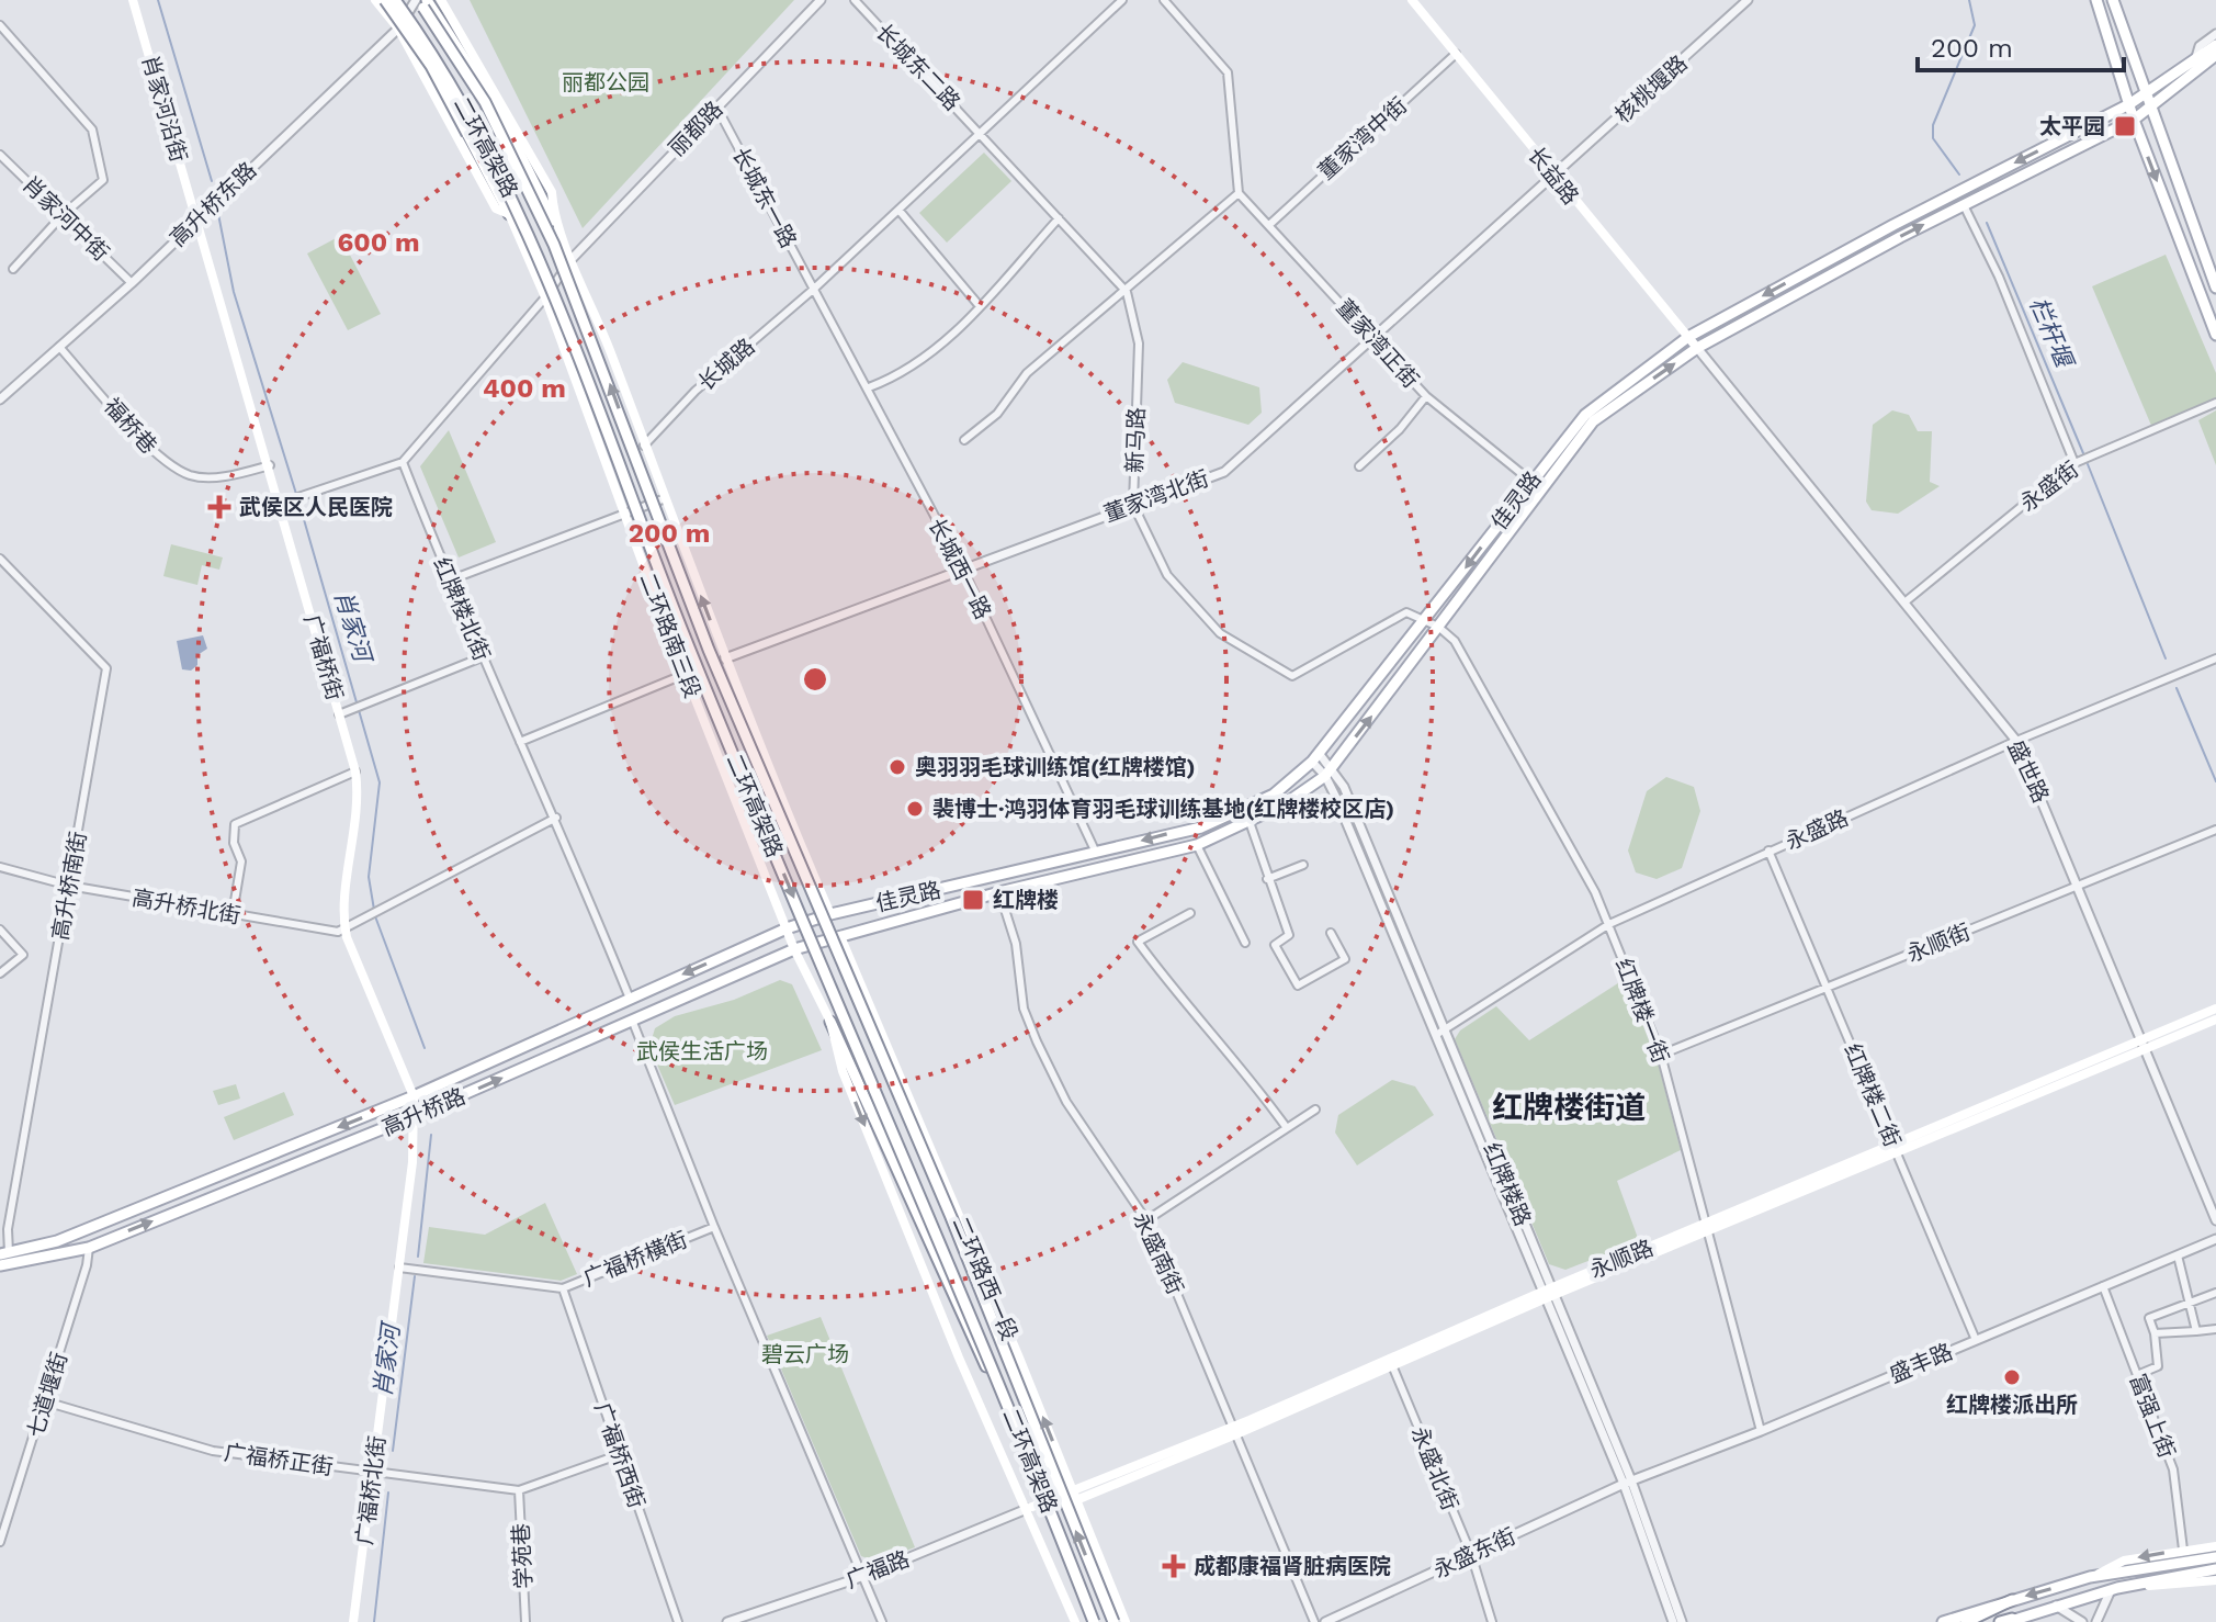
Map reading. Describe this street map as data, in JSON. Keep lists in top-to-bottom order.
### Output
{
  "streets": {
    "main road": [
      "肖家河沿街",
      "二环高架路",
      "长益路",
      "佳灵路",
      "二环路南三段",
      "广福桥街",
      "高升桥路",
      "永顺路",
      "二环路西一段",
      "广福桥北街"
    ],
    "street": [
      "长城东二路",
      "核桃堰路",
      "丽都路",
      "董家湾中街",
      "长城东一路",
      "高升桥东路",
      "肖家河中街",
      "董家湾正街",
      "长城路",
      "福桥巷",
      "新马路",
      "永盛街",
      "董家湾北街",
      "长城西一路",
      "红牌楼北街",
      "盛世路",
      "永盛路",
      "高升桥南街",
      "高升桥北街",
      "永顺街",
      "红牌楼一街",
      "红牌楼二街",
      "红牌楼路",
      "永盛南街",
      "广福桥横街",
      "盛丰路",
      "七道堰街",
      "富强上街",
      "广福桥西街",
      "广福桥正街",
      "永盛北街",
      "永盛东街",
      "学苑巷",
      "广福路"
    ]
  },
  "crossings": [
    ["长城东二路", "长城路"],
    ["长城东二路", "新马路"],
    ["核桃堰路", "长益路"],
    ["核桃堰路", "董家湾北街"],
    ["肖家河沿街", "高升桥东路"],
    ["肖家河沿街", "广福桥街"],
    ["丽都路", "长城东一路"],
    ["丽都路", "二环路南三段"],
    ["董家湾中街", "长益路"],
    ["董家湾中街", "董家湾正街"],
    ["二环高架路", "高升桥东路"],
    ["长益路", "董家湾北街"],
    ["长益路", "佳灵路"],
    ["长益路", "盛世路"],
    ["长城东一路", "长城路"],
    ["长城东一路", "长城西一路"],
    ["高升桥东路", "肖家河中街"],
    ["高升桥东路", "福桥巷"],
    ["高升桥东路", "二环路南三段"],
    ["高升桥东路", "广福桥街"],
    ["董家湾正街", "董家湾北街"],
    ["董家湾正街", "佳灵路"],
    ["长城路", "新马路"],
    ["长城路", "长城西一路"],
    ["长城路", "二环路南三段"],
    ["福桥巷", "广福桥街"],
    ["新马路", "董家湾北街"],
    ["新马路", "佳灵路"],
    ["新马路", "红牌楼一街"],
    ["永盛街", "盛世路"],
    ["董家湾北街", "长城西一路"],
    ["董家湾北街", "二环路南三段"],
    ["佳灵路", "长城西一路"],
    ["佳灵路", "二环路南三段"],
    ["佳灵路", "盛世路"],
    ["佳灵路", "红牌楼一街"],
    ["佳灵路", "高升桥路"],
    ["佳灵路", "红牌楼路"],
    ["佳灵路", "永盛南街"],
    ["佳灵路", "二环路西一段"],
    ["红牌楼北街", "高升桥路"],
    ["二环路南三段", "高升桥路"],
    ["广福桥街", "高升桥北街"],
    ["广福桥街", "高升桥路"],
    ["广福桥街", "广福桥北街"],
    ["盛世路", "永盛路"],
    ["盛世路", "永顺街"],
    ["盛世路", "永顺路"],
    ["永盛路", "红牌楼一街"],
    ["永盛路", "红牌楼二街"],
    ["永盛路", "红牌楼路"],
    ["高升桥南街", "高升桥北街"],
    ["高升桥南街", "高升桥路"],
    ["永顺街", "红牌楼一街"],
    ["永顺街", "红牌楼二街"],
    ["红牌楼一街", "永顺路"],
    ["红牌楼一街", "盛丰路"],
    ["红牌楼二街", "永顺路"],
    ["红牌楼二街", "盛丰路"],
    ["高升桥路", "二环路西一段"],
    ["高升桥路", "七道堰街"],
    ["高升桥路", "广福桥北街"],
    ["红牌楼路", "永顺路"],
    ["红牌楼路", "盛丰路"],
    ["红牌楼路", "永盛东街"],
    ["永盛南街", "永顺路"],
    ["广福桥横街", "广福桥西街"],
    ["广福桥横街", "广福桥北街"],
    ["永顺路", "二环路西一段"],
    ["永顺路", "广福路"],
    ["盛丰路", "富强上街"],
    ["盛丰路", "永盛东街"],
    ["七道堰街", "广福桥正街"],
    ["广福桥西街", "广福桥正街"],
    ["广福桥正街", "广福桥北街"],
    ["广福桥正街", "学苑巷"],
    ["永盛北街", "永盛东街"]
  ],
  "districts": ["红牌楼街道"],
  "water": ["栏杆堰", "肖家河"],
  "parks": ["丽都公园", "武侯生活广场", "碧云广场"],
  "places": {
    "transit": ["太平园", "红牌楼"],
    "health": ["武侯区人民医院", "成都康福肾脏病医院"],
    "other": ["奥羽羽毛球训练馆(红牌楼馆)", "裴博士·鸿羽体育羽毛球训练基地(红牌楼校区店)", "红牌楼派出所"]
  },
  "scale_bar": "200 m",
  "rings": ["600 m", "400 m", "200 m"]
}
